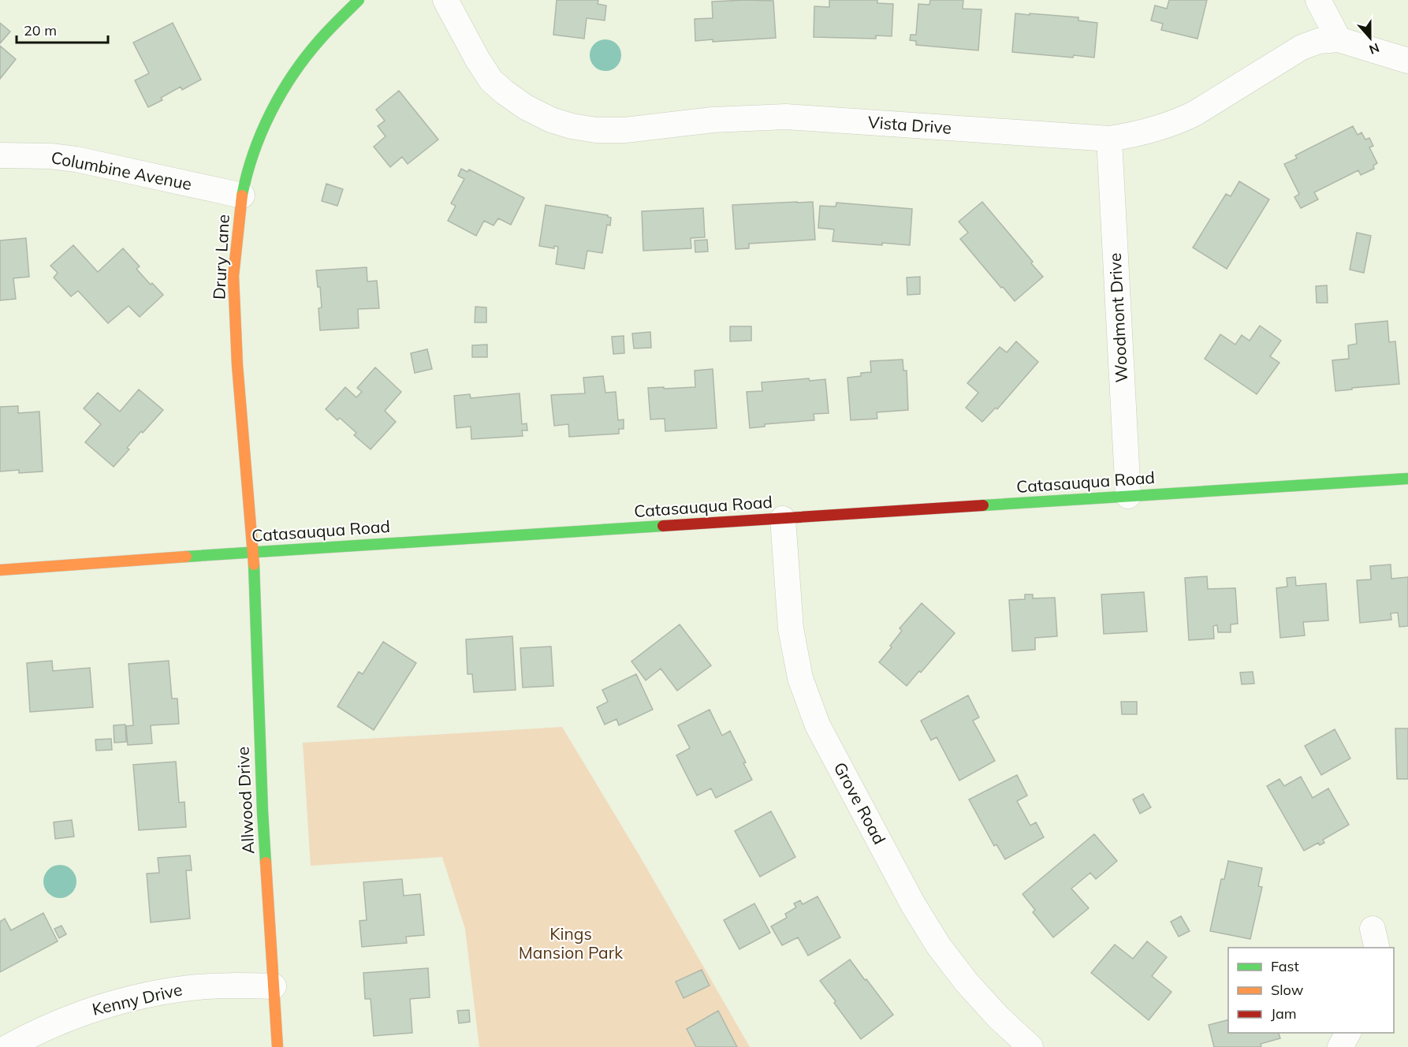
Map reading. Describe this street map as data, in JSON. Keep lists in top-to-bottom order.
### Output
{
  "streets": {
    "street": [
      "Vista Drive",
      "Columbine Avenue",
      "Drury Lane",
      "Woodmont Drive",
      "Catasauqua Road",
      "Allwood Drive",
      "Grove Road",
      "Kenny Drive"
    ]
  },
  "crossings": [
    ["Vista Drive", "Woodmont Drive"],
    ["Columbine Avenue", "Drury Lane"],
    ["Drury Lane", "Catasauqua Road"],
    ["Drury Lane", "Allwood Drive"],
    ["Woodmont Drive", "Catasauqua Road"],
    ["Catasauqua Road", "Allwood Drive"],
    ["Catasauqua Road", "Grove Road"],
    ["Allwood Drive", "Kenny Drive"]
  ],
  "parks": ["Kings Mansion Park"],
  "legend": ["Fast", "Slow", "Jam"],
  "scale_bar": "20 m",
  "north": "bottom"
}
